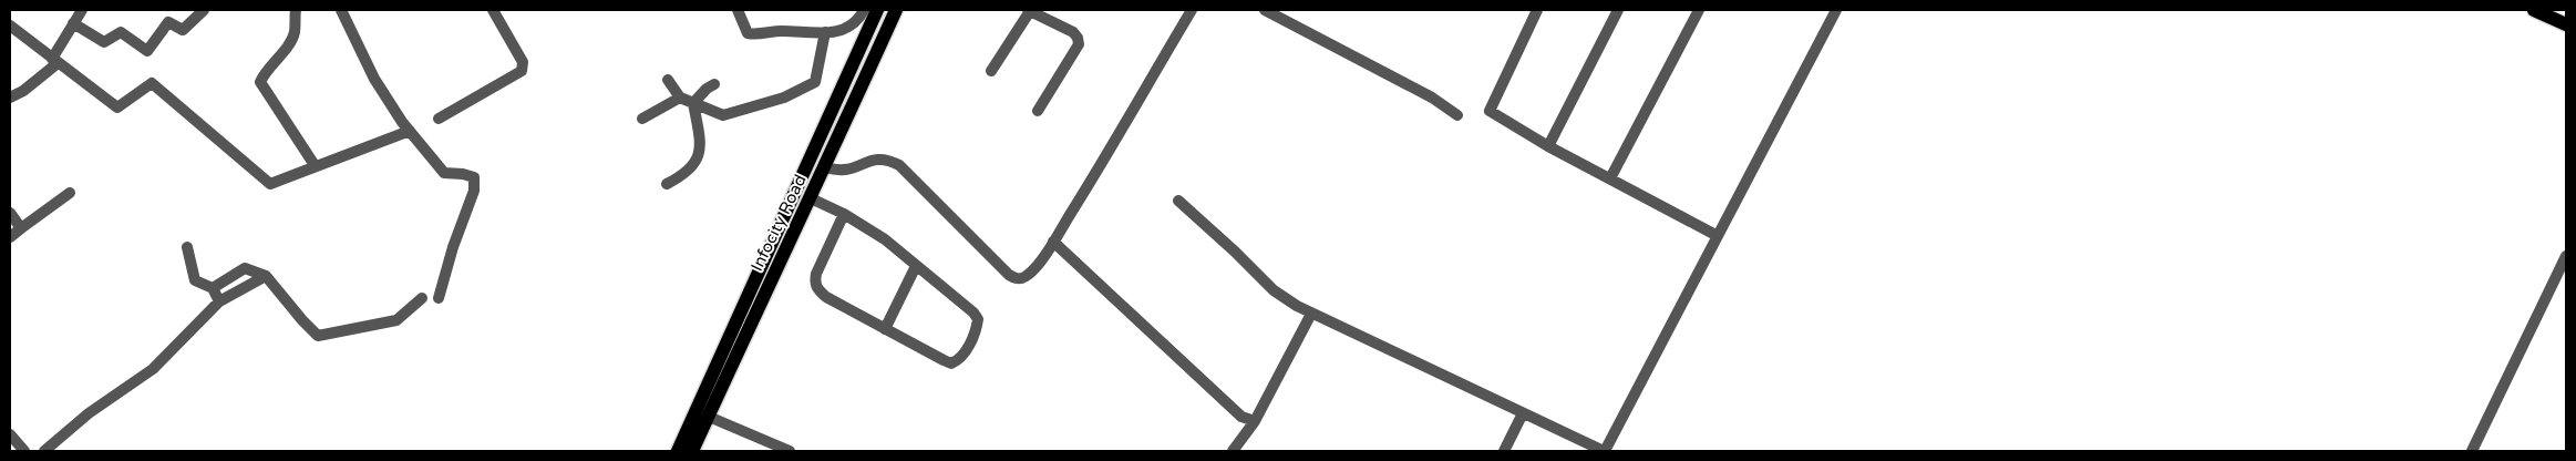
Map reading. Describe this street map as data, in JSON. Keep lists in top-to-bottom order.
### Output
{
  "streets": {
    "main road": ["Infocity Road"]
  }
}
